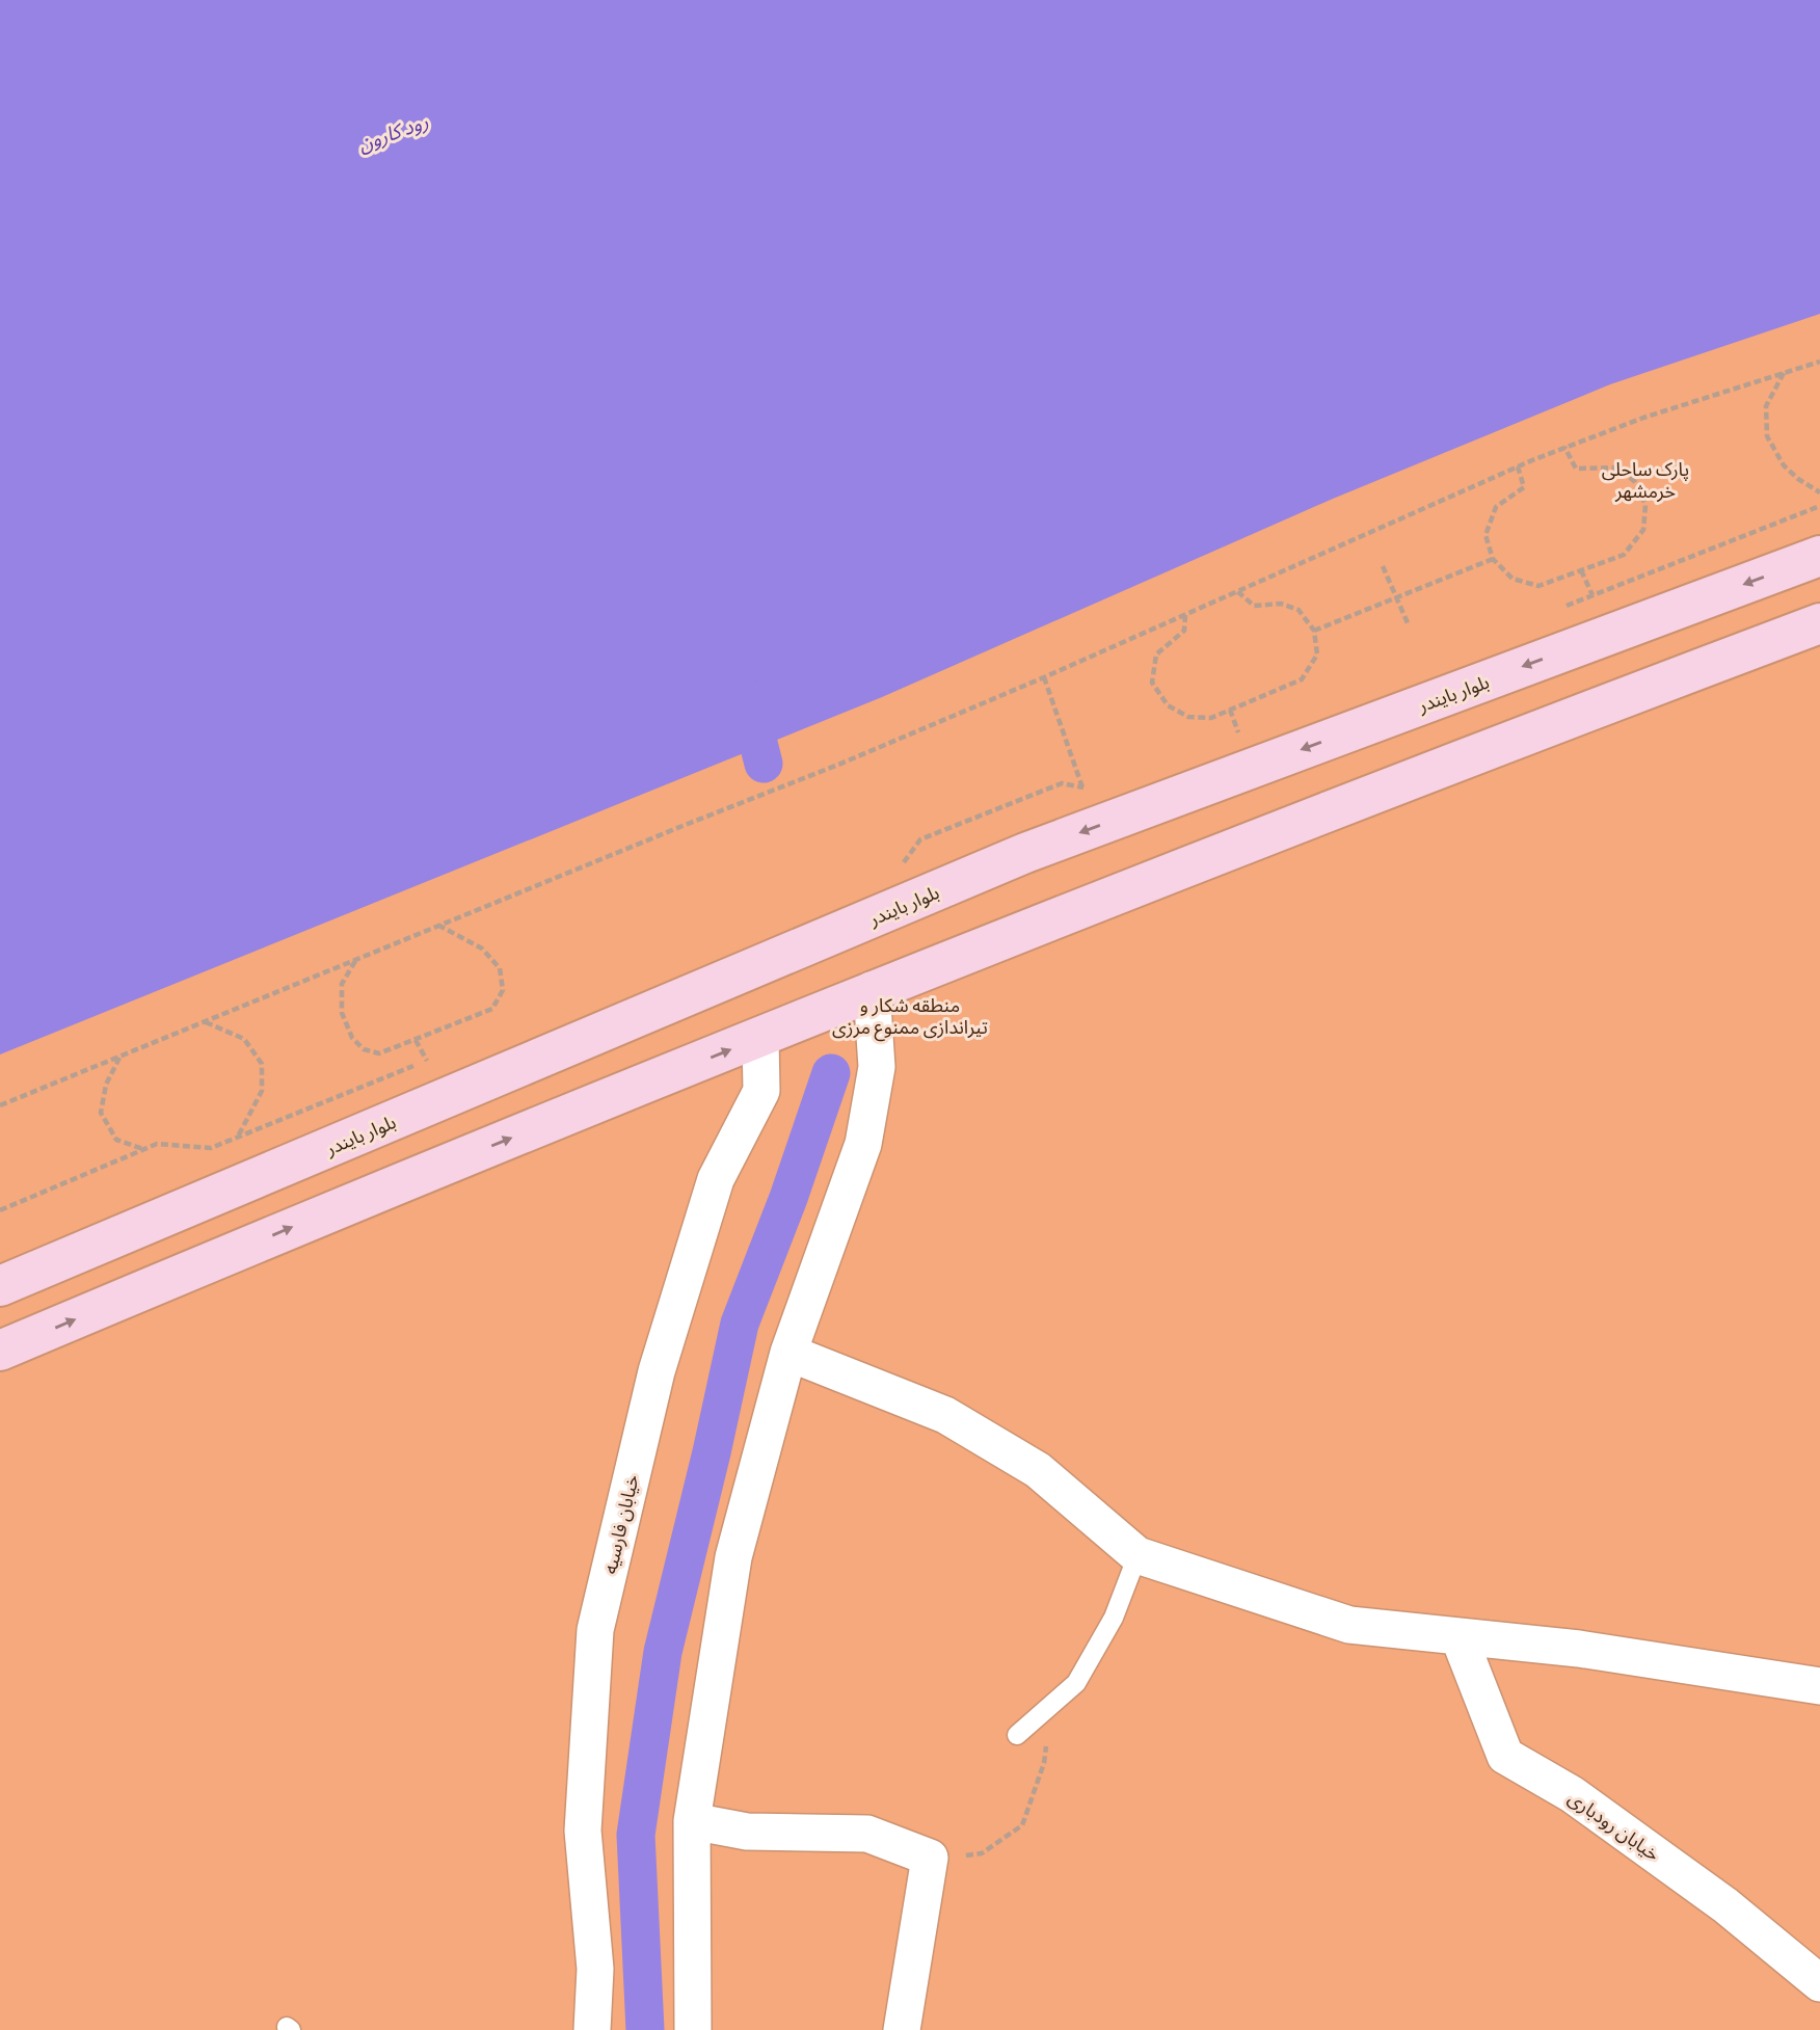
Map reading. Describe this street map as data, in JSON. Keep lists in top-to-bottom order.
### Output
{
  "streets": {
    "street": ["بلوار بایندر", "خیابان فارسیه", "خیابان رودباری"]
  },
  "water": ["رود کارون"],
  "parks": ["پارک ساحلی خرمشهر", "منطقه شکار و تیراندازی ممنوع مرزی"]
}
